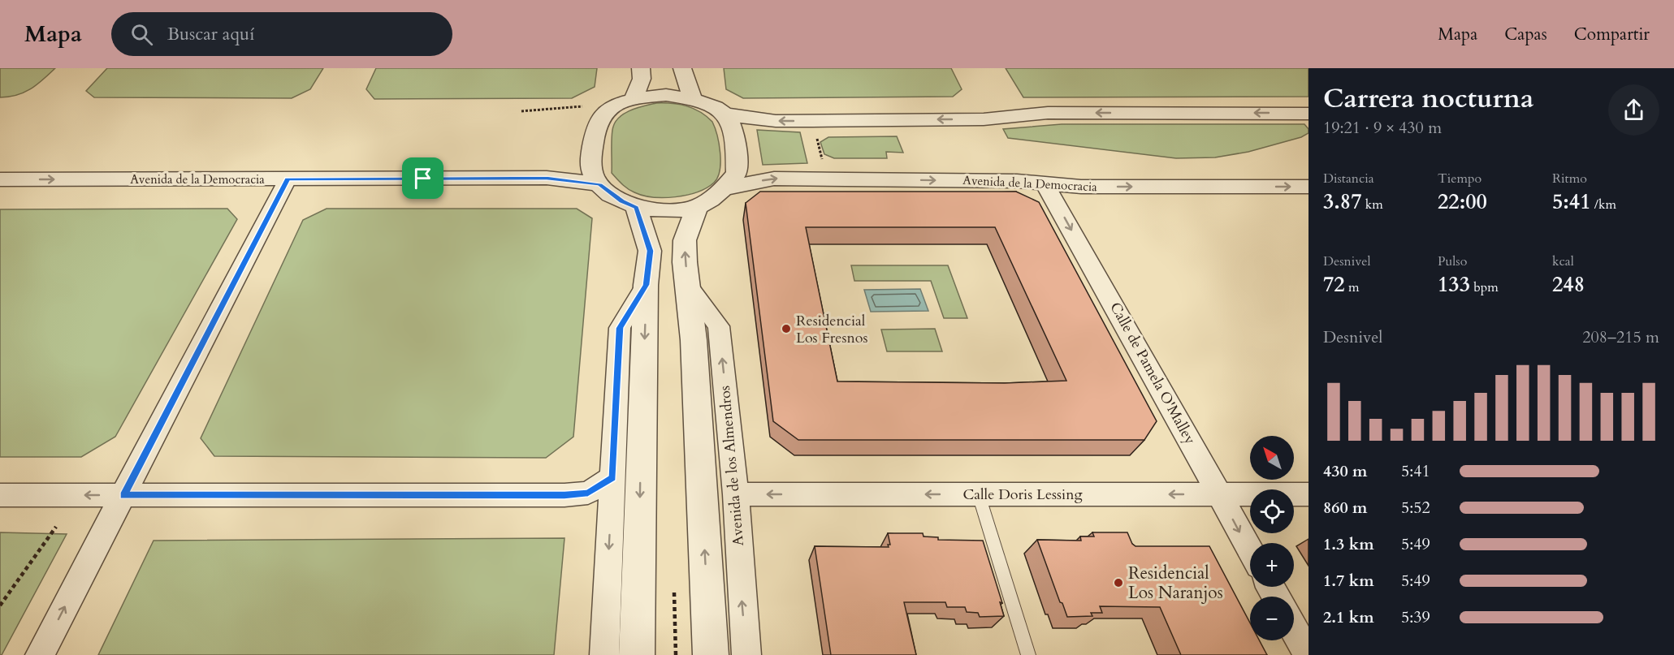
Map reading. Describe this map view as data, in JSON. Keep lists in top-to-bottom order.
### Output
{
  "streets": {
    "street": [
      "Avenida de la Democracia",
      "Calle de Pamela O'Malley",
      "Avenida de los Almendros",
      "Calle Doris Lessing"
    ]
  },
  "crossings": [
    ["Avenida de la Democracia", "Calle de Pamela O'Malley"],
    ["Avenida de la Democracia", "Avenida de los Almendros"],
    ["Calle de Pamela O'Malley", "Calle Doris Lessing"],
    ["Avenida de los Almendros", "Calle Doris Lessing"]
  ],
  "one_way": ["Calle de Pamela O'Malley", "Calle Doris Lessing"],
  "places": ["Residencial Los Fresnos", "Residencial Los Naranjos"],
  "north": "top left",
  "page": {
    "header": "Mapa",
    "search": "Buscar aquí",
    "nav": ["Mapa", "Capas", "Compartir"],
    "heading": ["Carrera nocturna", "19:21 · 9 × 430 m"],
    "stats": [
      ["Distancia", "3.87 km"],
      ["Tiempo", "22:00"],
      ["Ritmo", "5:41 /km"],
      ["Desnivel", "72 m"],
      ["Pulso", "133 bpm"],
      ["kcal", "248"]
    ],
    "chart": ["Desnivel", "208–215 m"],
    "map_buttons": ["+", "−"],
    "list": [
      {
        "name": "430 m",
        "note": "5:41"
      },
      {
        "name": "860 m",
        "note": "5:52"
      },
      {
        "name": "1.3 km",
        "note": "5:49"
      },
      {
        "name": "1.7 km",
        "note": "5:49"
      },
      {
        "name": "2.1 km",
        "note": "5:39"
      }
    ]
  }
}
